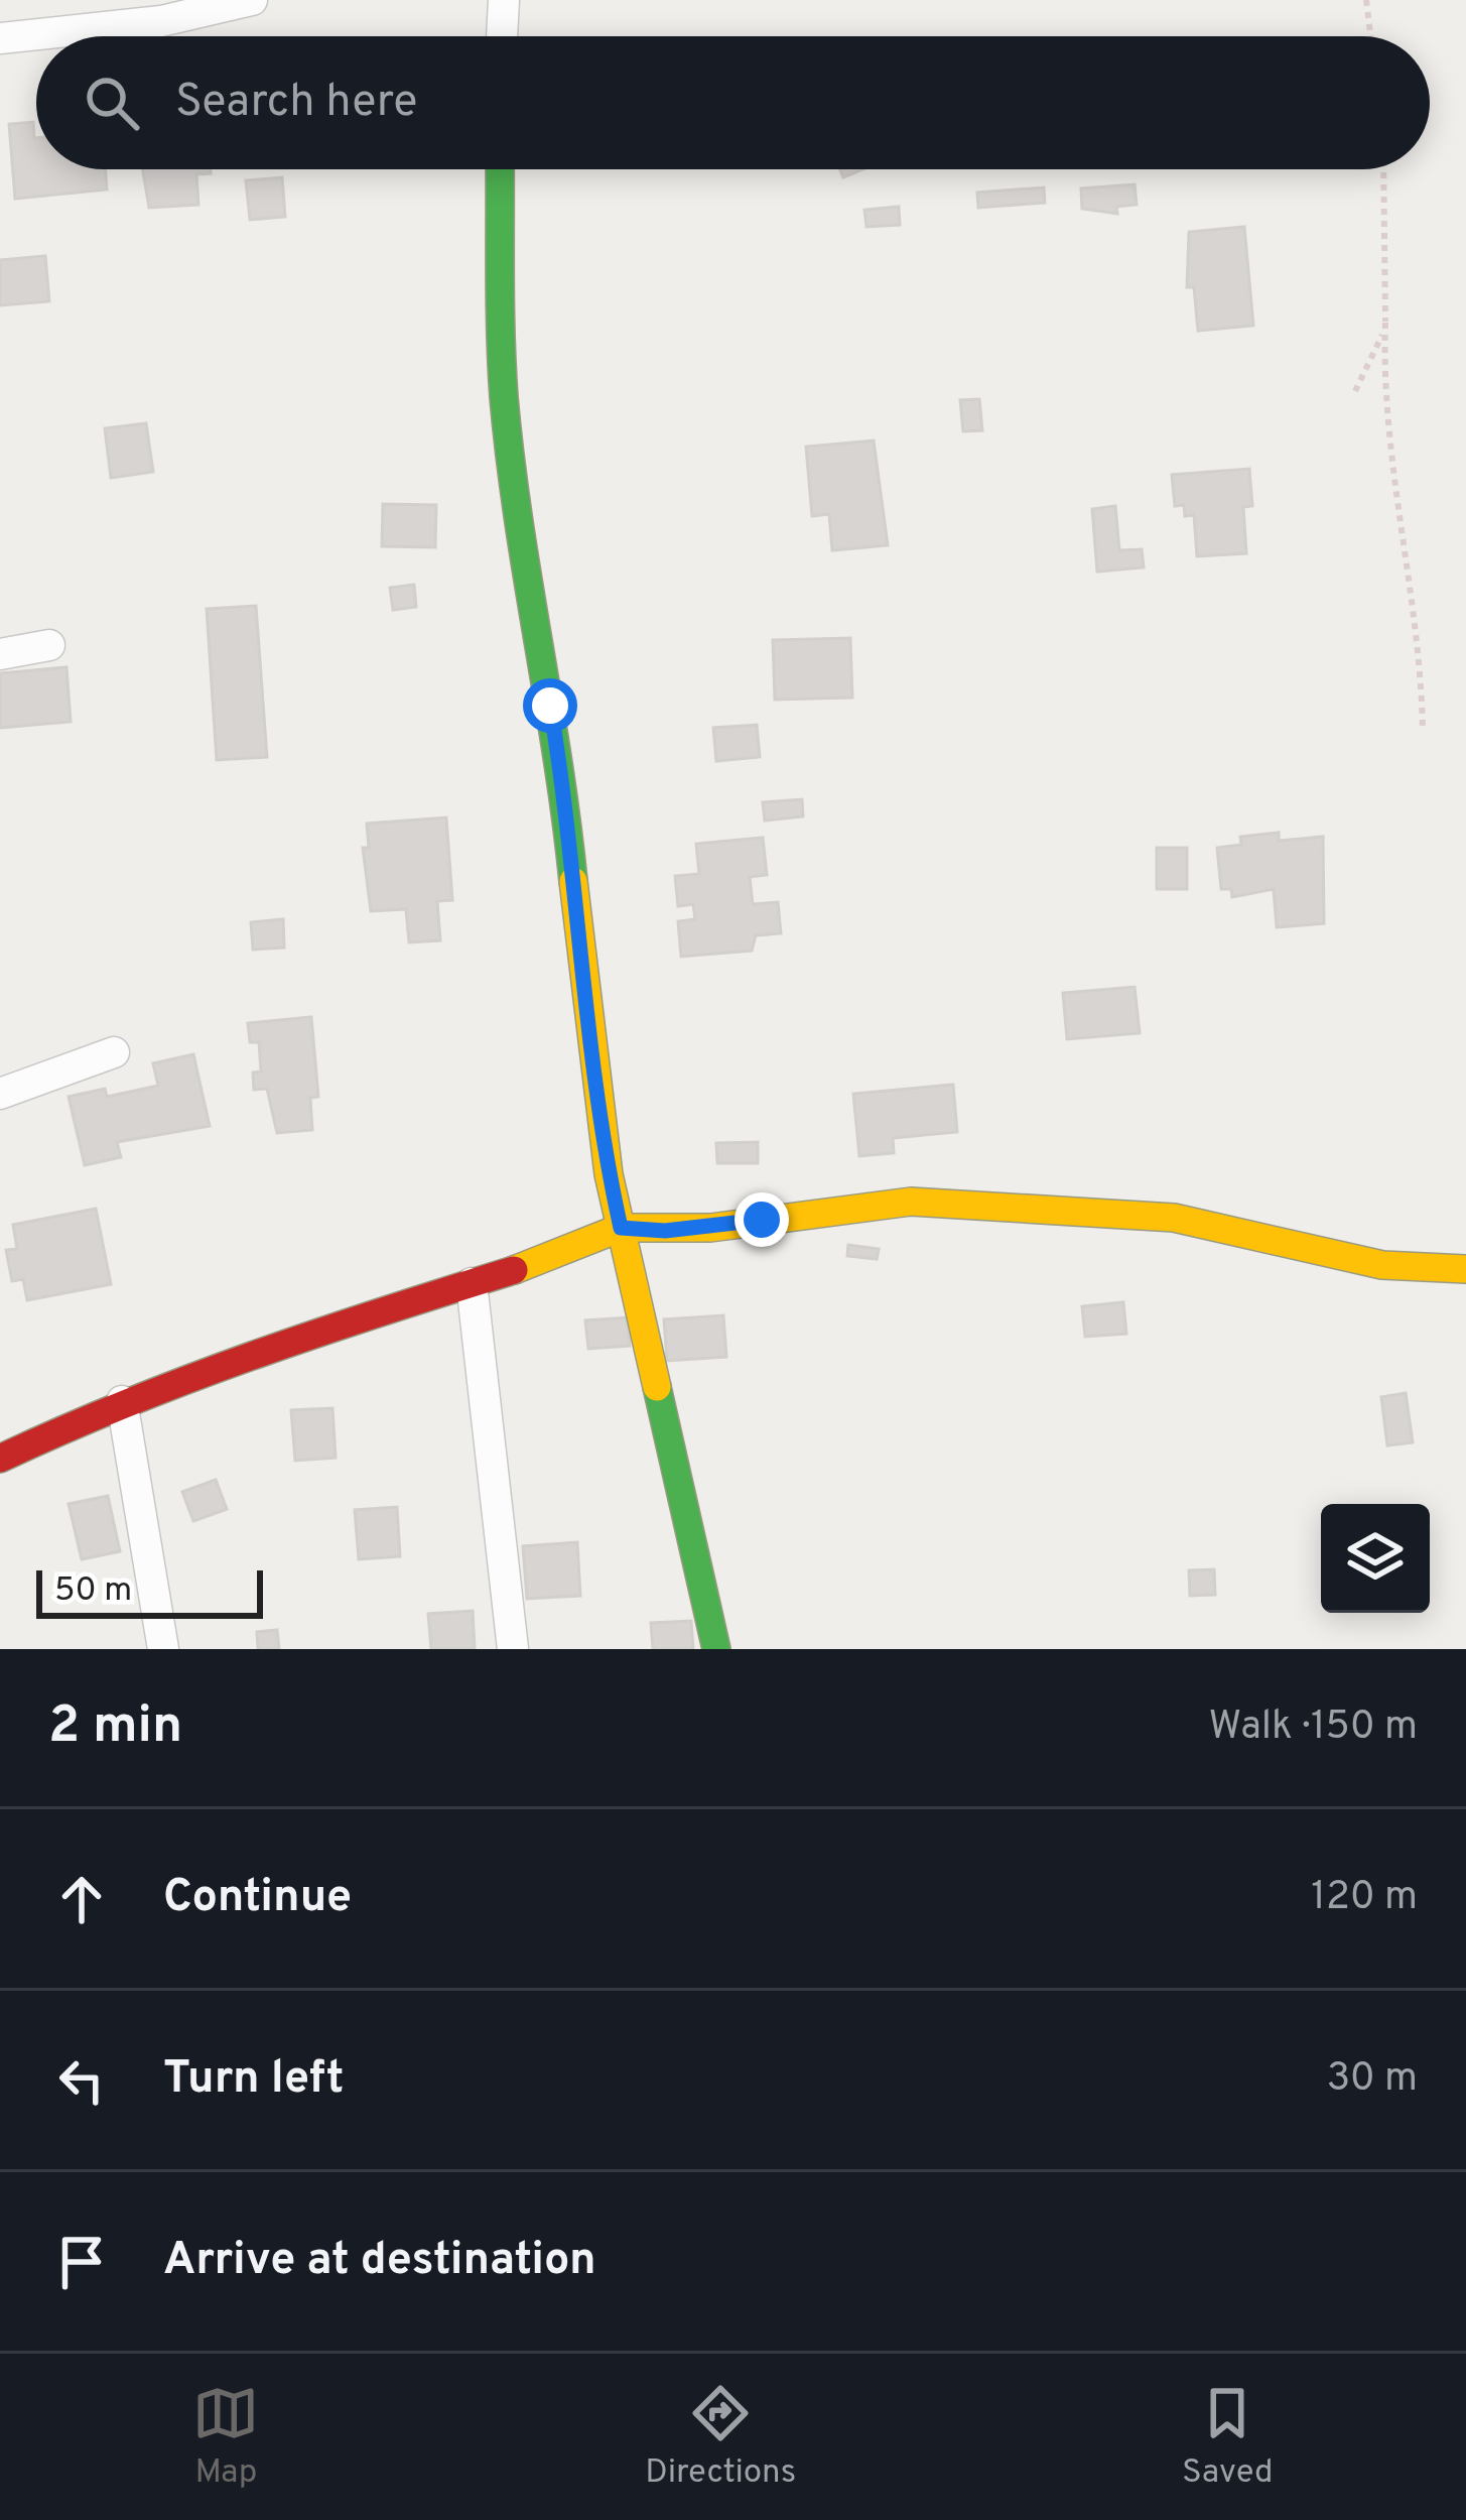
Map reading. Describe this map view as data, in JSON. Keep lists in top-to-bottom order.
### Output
{
  "scale_bar": "50 m",
  "page": {
    "search": "Search here",
    "scale": "50 m",
    "heading": ["2 min", "Walk · 150 m"],
    "list": [
      ["Continue", "120 m"],
      ["Turn left", "30 m"],
      "Arrive at destination"
    ],
    "nav": ["Map", "Directions", "Saved"]
  }
}
